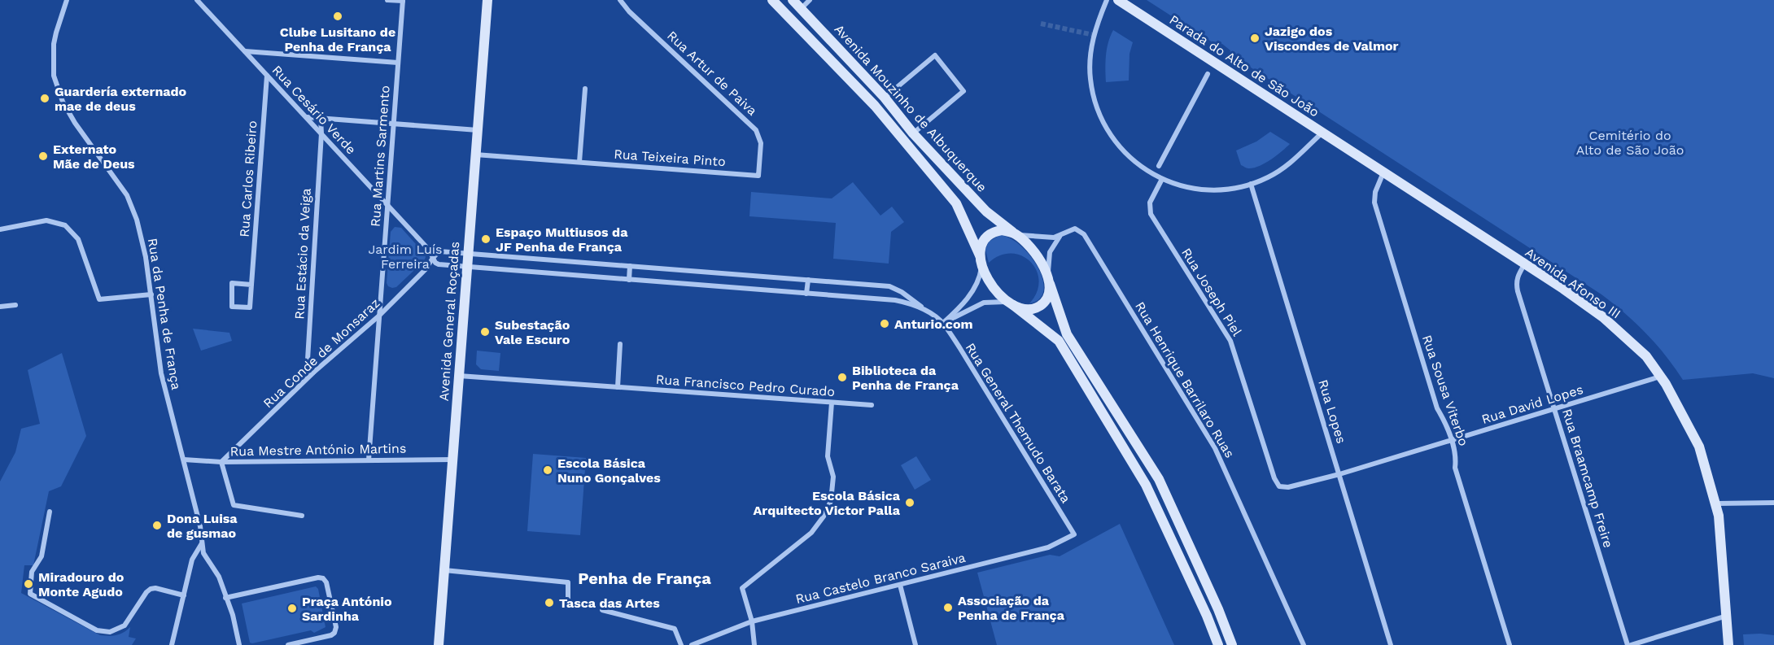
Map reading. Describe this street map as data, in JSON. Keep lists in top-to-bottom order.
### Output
{
  "streets": {
    "main road": [
      "Parada do Alto de São João",
      "Avenida Mouzinho de Albuquerque",
      "Avenida Afonso III",
      "Avenida General Roçadas"
    ],
    "street": [
      "Rua Artur de Paiva",
      "Rua Cesário Verde",
      "Rua Martins Sarmento",
      "Rua Teixeira Pinto",
      "Rua Carlos Ribeiro",
      "Rua Estácio da Veiga",
      "Rua Joseph Piel",
      "Rua da Penha de França",
      "Rua Conde de Monsaraz",
      "Rua Henrique Barrilaro Ruas",
      "Rua Francisco Pedro Curado",
      "Rua Sousa Viterbo",
      "Rua David Lopes",
      "Rua Lopes",
      "Rua General Themudo Barata",
      "Rua Mestre António Martins",
      "Rua Braamcamp Freire",
      "Rua Castelo Branco Saraiva"
    ]
  },
  "crossings": [
    ["Parada do Alto de São João", "Avenida Afonso III"],
    ["Parada do Alto de São João", "Rua Joseph Piel"],
    ["Parada do Alto de São João", "Rua Lopes"],
    ["Rua Artur de Paiva", "Rua Teixeira Pinto"],
    ["Avenida Mouzinho de Albuquerque", "Rua Henrique Barrilaro Ruas"],
    ["Rua Cesário Verde", "Rua Martins Sarmento"],
    ["Rua Cesário Verde", "Rua Carlos Ribeiro"],
    ["Rua Cesário Verde", "Rua Estácio da Veiga"],
    ["Rua Cesário Verde", "Rua Conde de Monsaraz"],
    ["Rua Martins Sarmento", "Rua Conde de Monsaraz"],
    ["Rua Martins Sarmento", "Rua Mestre António Martins"],
    ["Rua Teixeira Pinto", "Avenida General Roçadas"],
    ["Rua Estácio da Veiga", "Rua Conde de Monsaraz"],
    ["Avenida Afonso III", "Rua Sousa Viterbo"],
    ["Avenida Afonso III", "Rua David Lopes"],
    ["Avenida Afonso III", "Rua Braamcamp Freire"],
    ["Rua Joseph Piel", "Rua David Lopes"],
    ["Rua da Penha de França", "Rua Mestre António Martins"],
    ["Avenida General Roçadas", "Rua Francisco Pedro Curado"],
    ["Avenida General Roçadas", "Rua Mestre António Martins"],
    ["Rua Conde de Monsaraz", "Rua Mestre António Martins"],
    ["Rua Sousa Viterbo", "Rua David Lopes"],
    ["Rua David Lopes", "Rua Lopes"],
    ["Rua David Lopes", "Rua Braamcamp Freire"],
    ["Rua General Themudo Barata", "Rua Castelo Branco Saraiva"]
  ],
  "districts": ["Penha de França"],
  "parks": ["Cemitério do Alto de São João", "Jardim Luís Ferreira"],
  "places": [
    "Clube Lusitano de Penha de França",
    "Jazigo dos Viscondes de Valmor",
    "Guardería externado mae de deus",
    "Externato Mãe de Deus",
    "Espaço Multiusos da JF Penha de França",
    "Anturio.com",
    "Subestação Vale Escuro",
    "Biblioteca da Penha de França",
    "Escola Básica Nuno Gonçalves",
    "Escola Básica Arquitecto Victor Palla",
    "Dona Luisa de gusmao",
    "Miradouro do Monte Agudo",
    "Tasca das Artes",
    "Associação da Penha de França",
    "Praça António Sardinha"
  ]
}
